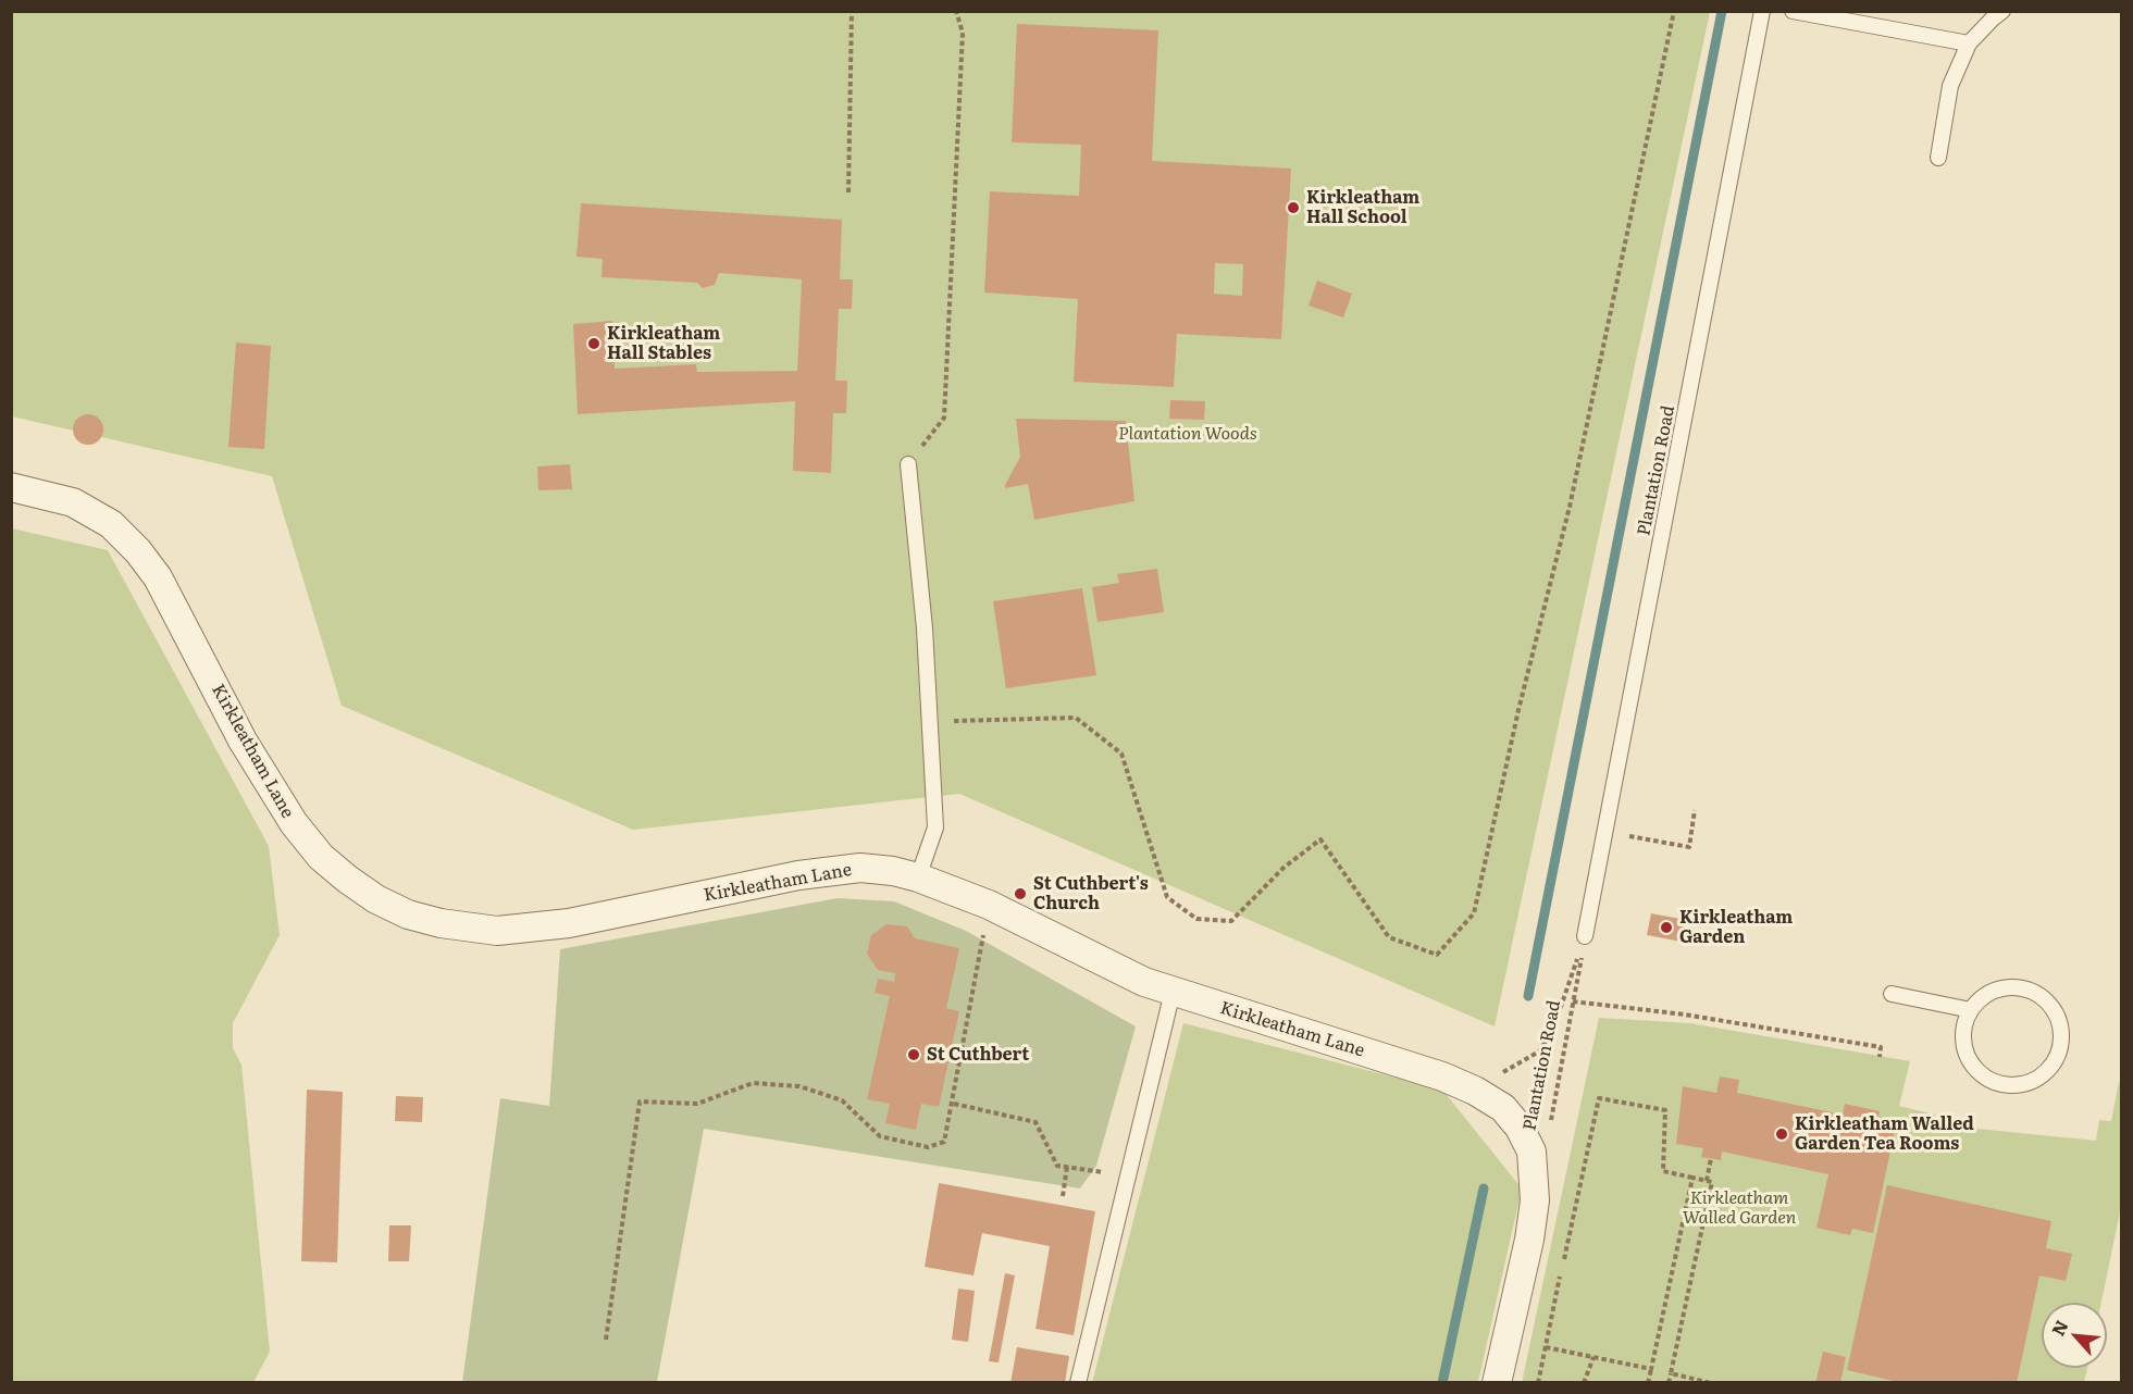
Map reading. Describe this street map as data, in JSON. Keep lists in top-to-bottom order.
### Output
{
  "streets": {
    "street": ["Kirkleatham Lane"],
    "lane": ["Plantation Road"]
  },
  "crossings": [
    ["Plantation Road", "Kirkleatham Lane"]
  ],
  "parks": ["Plantation Woods", "Kirkleatham Walled Garden"],
  "places": [
    "Kirkleatham Hall School",
    "Kirkleatham Hall Stables",
    "St Cuthbert's Church",
    "Kirkleatham Garden",
    "St Cuthbert",
    "Kirkleatham Walled Garden Tea Rooms"
  ],
  "north": "top left"
}
